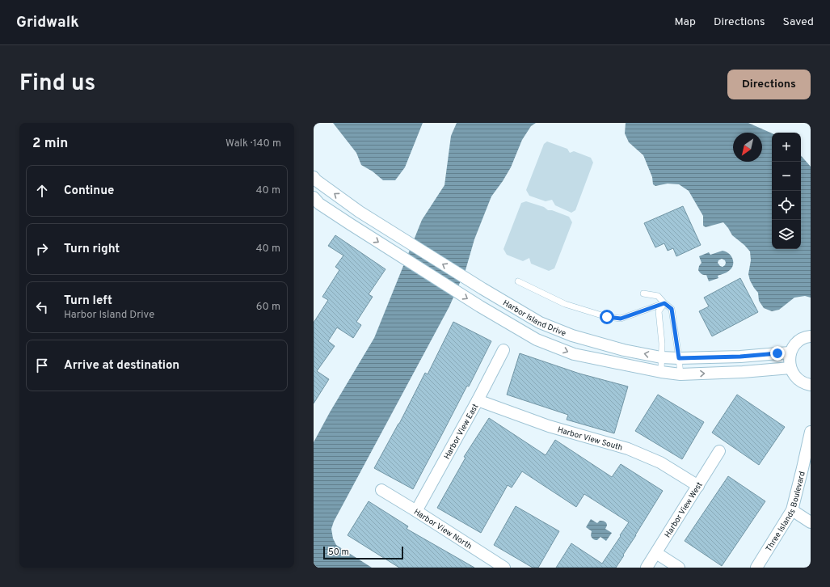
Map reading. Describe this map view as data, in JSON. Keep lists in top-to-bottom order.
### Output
{
  "streets": {
    "street": [
      "Harbor Island Drive",
      "Harbor View East",
      "Harbor View South",
      "Harbor View West",
      "Three Islands Boulevard",
      "Harbor View North"
    ]
  },
  "crossings": [
    ["Harbor View East", "Harbor View South"],
    ["Harbor View East", "Harbor View North"],
    ["Harbor View South", "Harbor View West"]
  ],
  "scale_bar": "50 m",
  "north": "bottom left",
  "page": {
    "header": "Gridwalk",
    "nav": ["Map", "Directions", "Saved"],
    "title": "Find us",
    "buttons": "Directions",
    "heading": ["2 min", "Walk · 140 m"],
    "map_buttons": ["+", "−"],
    "list": [
      ["Continue", "40 m"],
      ["Turn right", "40 m"],
      ["Turn left", "Harbor Island Drive", "60 m"],
      "Arrive at destination"
    ],
    "scale": "50 m"
  }
}
